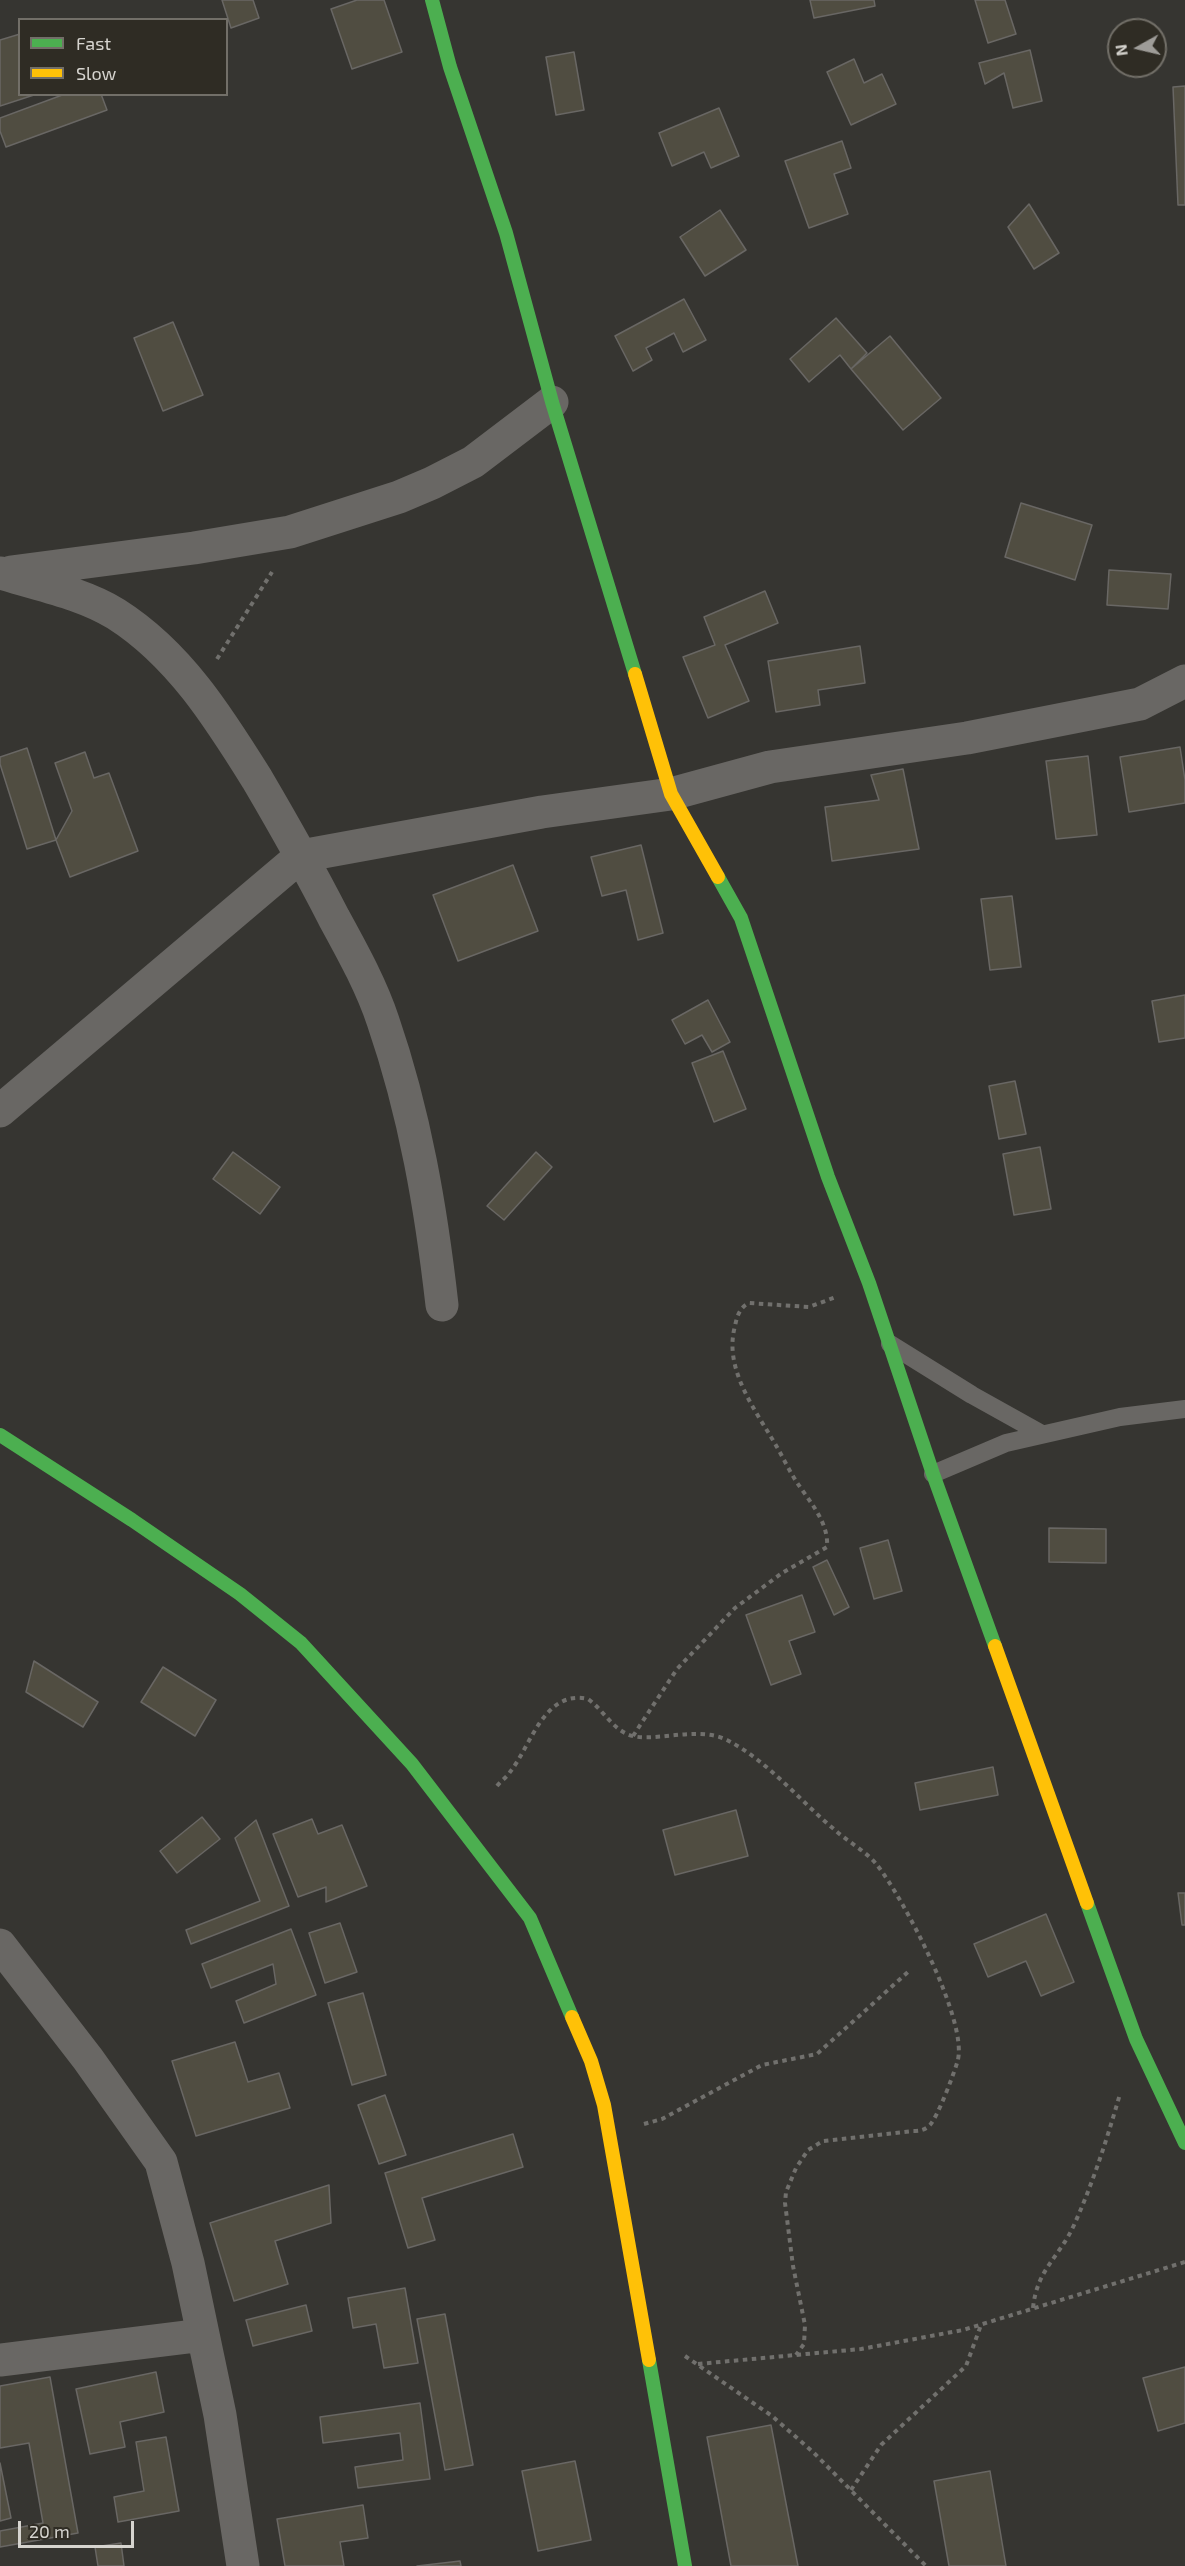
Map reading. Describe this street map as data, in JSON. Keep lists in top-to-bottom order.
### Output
{
  "legend": ["Fast", "Slow"],
  "scale_bar": "20 m",
  "north": "left"
}
